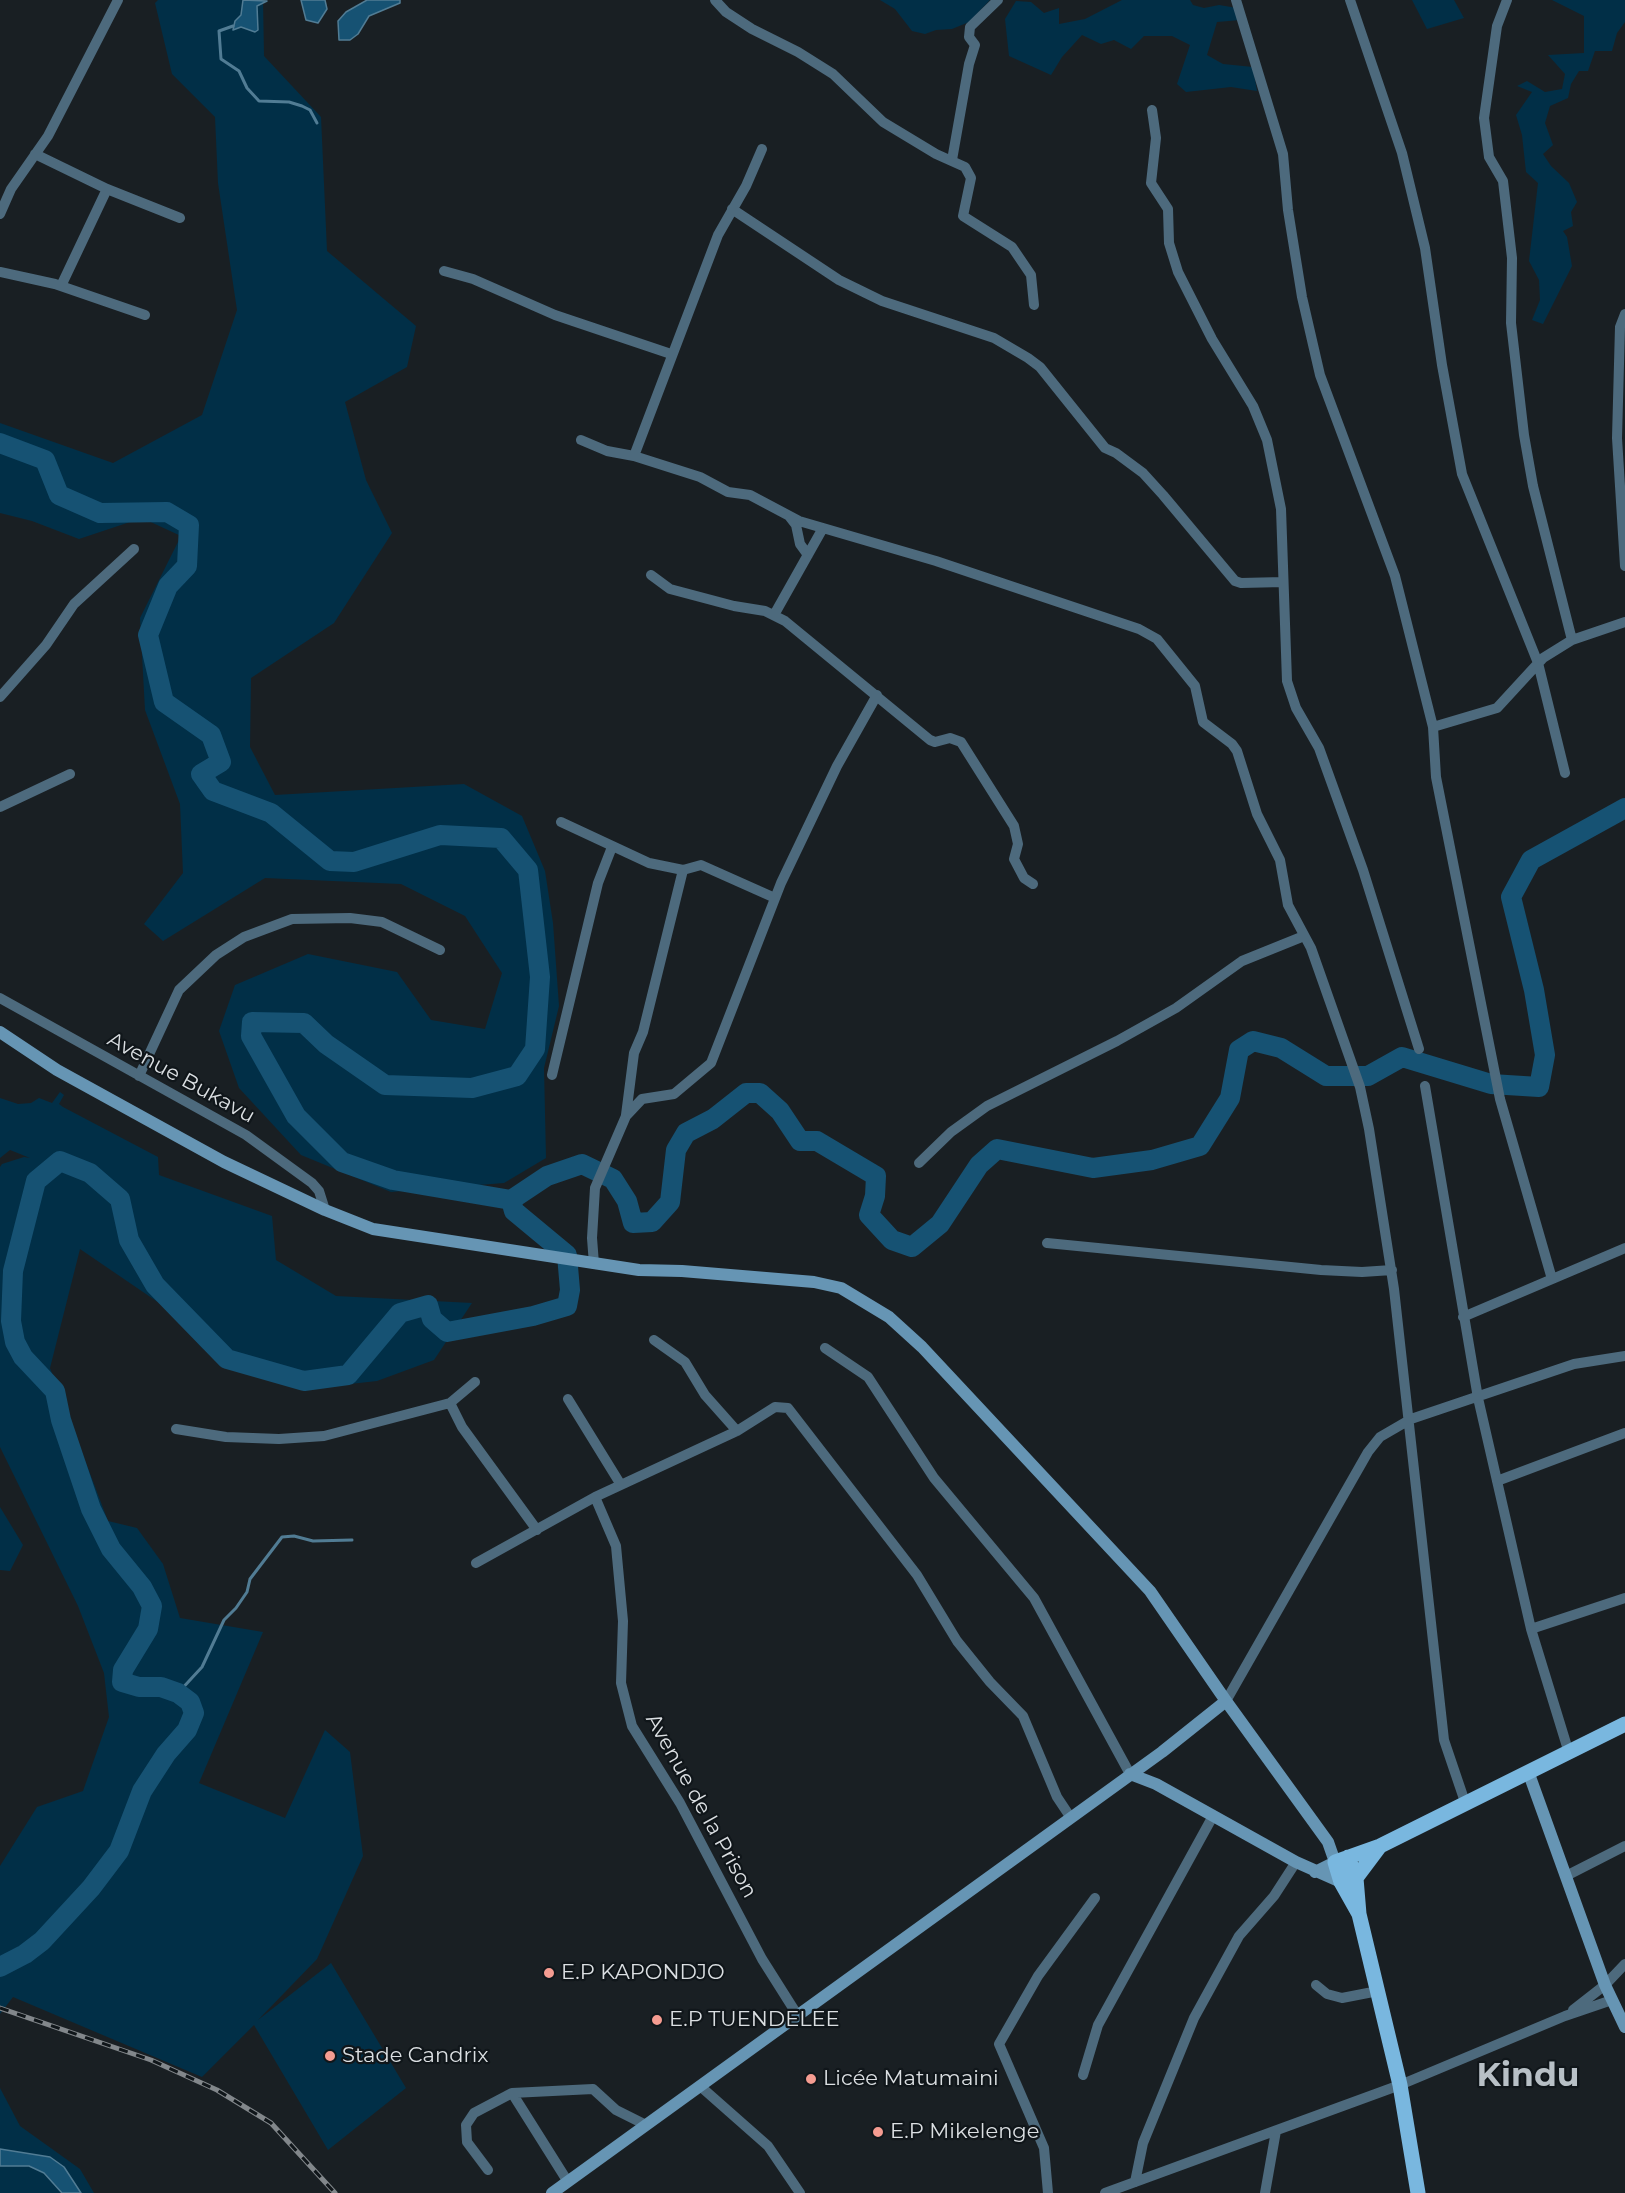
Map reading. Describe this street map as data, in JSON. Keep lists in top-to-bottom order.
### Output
{
  "streets": {
    "street": ["Avenue Bukavu", "Avenue de la Prison"]
  },
  "districts": ["Kindu"],
  "places": [
    "E.P KAPONDJO",
    "E.P TUENDELEE",
    "Stade Candrix",
    "Licée Matumaini",
    "E.P Mikelenge"
  ]
}
